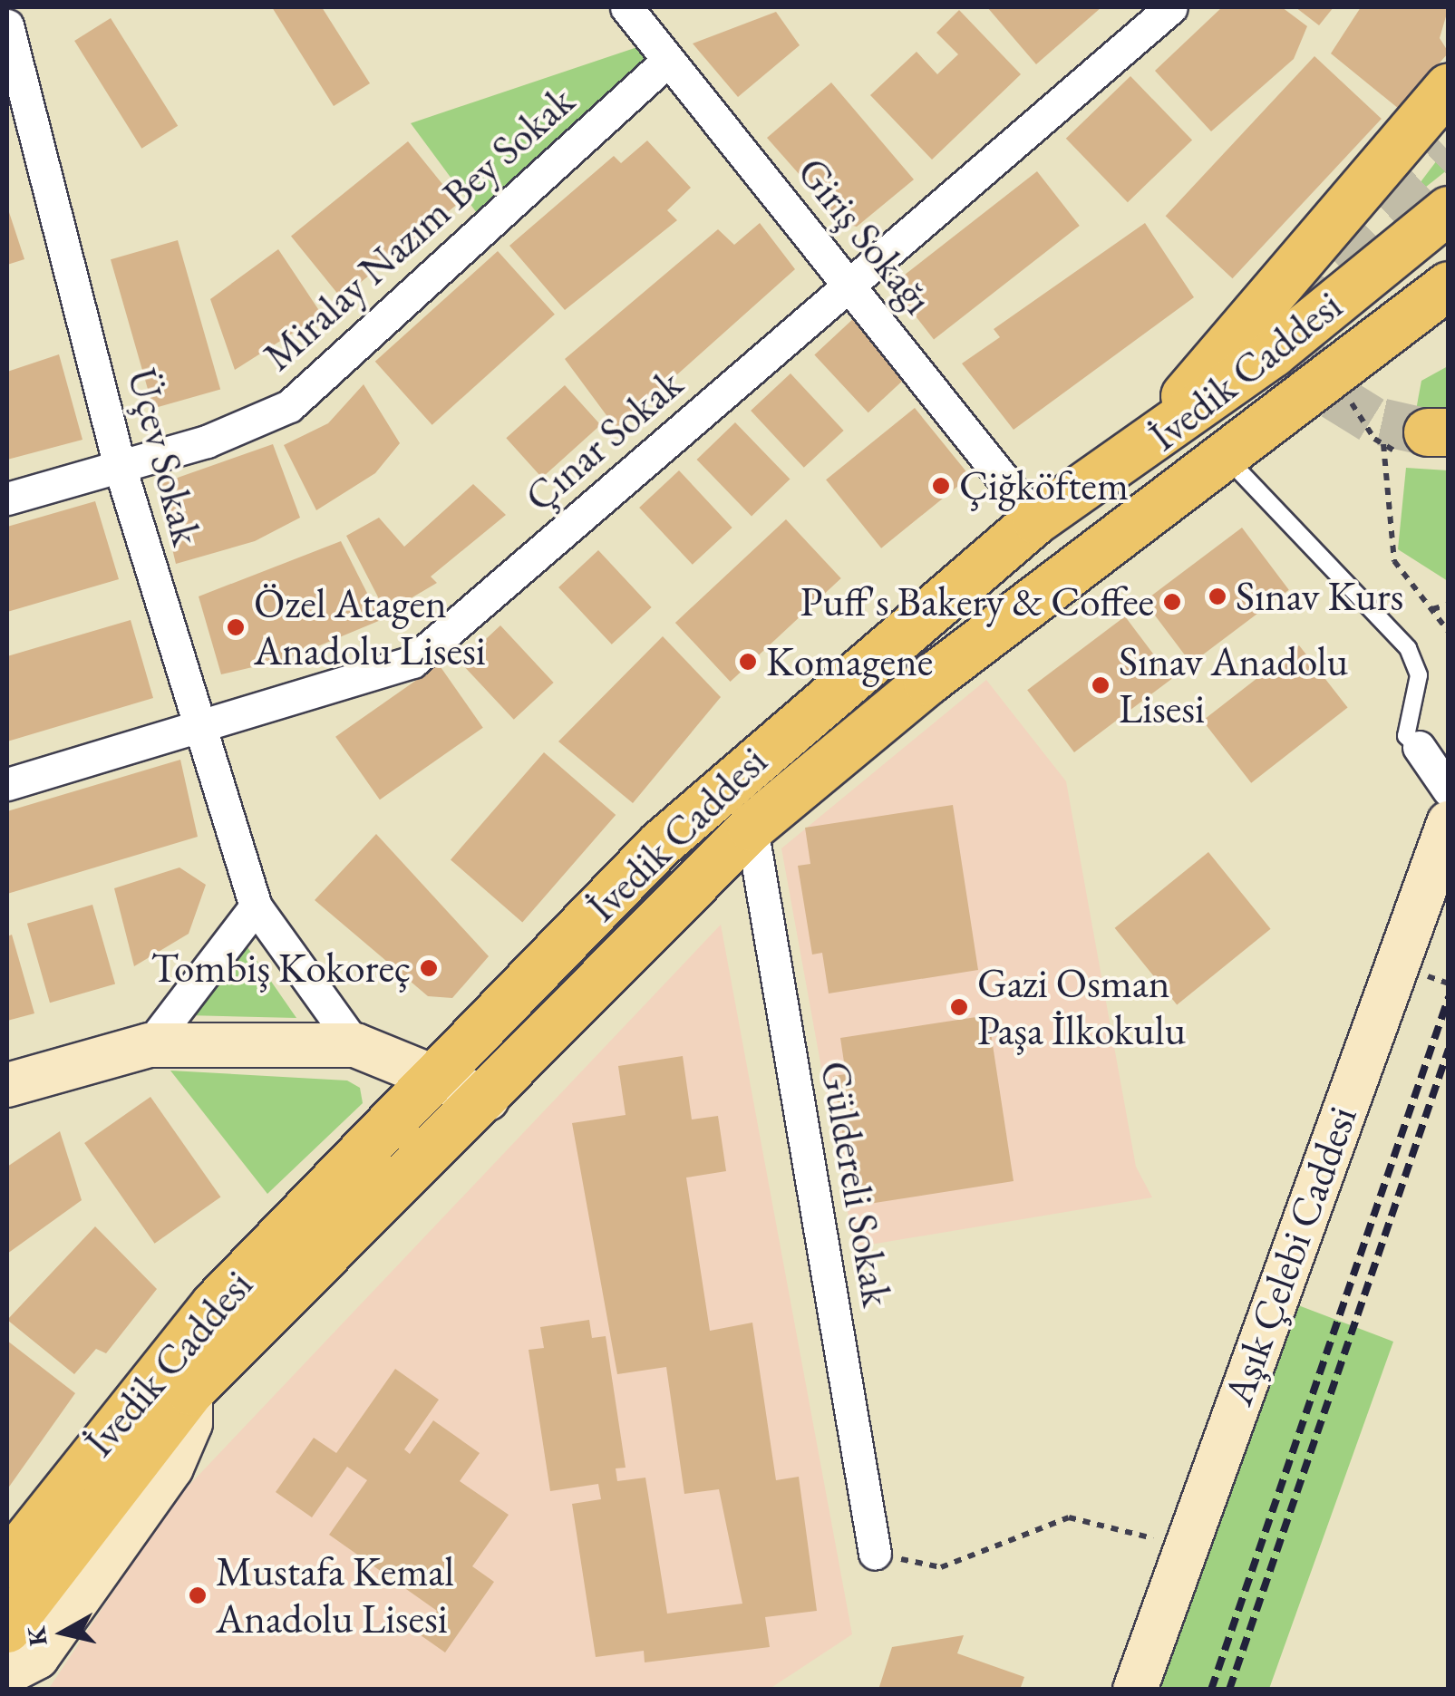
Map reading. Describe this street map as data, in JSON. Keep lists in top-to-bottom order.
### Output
{
  "streets": {
    "main road": ["İvedik Caddesi"],
    "street": [
      "Miralay Nazım Bey Sokak",
      "Giriş Sokağı",
      "Çınar Sokak",
      "Üçev Sokak",
      "Güldereli Sokak",
      "Aşık Çelebi Caddesi"
    ]
  },
  "crossings": [
    ["Miralay Nazım Bey Sokak", "Giriş Sokağı"],
    ["Miralay Nazım Bey Sokak", "Üçev Sokak"],
    ["Giriş Sokağı", "İvedik Caddesi"],
    ["Giriş Sokağı", "Çınar Sokak"],
    ["İvedik Caddesi", "Güldereli Sokak"],
    ["Çınar Sokak", "Üçev Sokak"]
  ],
  "places": [
    "Çiğköftem",
    "Sınav Kurs",
    "Puff's Bakery & Coffee",
    "Özel Atagen Anadolu Lisesi",
    "Komagene",
    "Sınav Anadolu Lisesi",
    "Tombiş Kokoreç",
    "Gazi Osman Paşa İlkokulu",
    "Mustafa Kemal Anadolu Lisesi"
  ],
  "north": "left"
}
